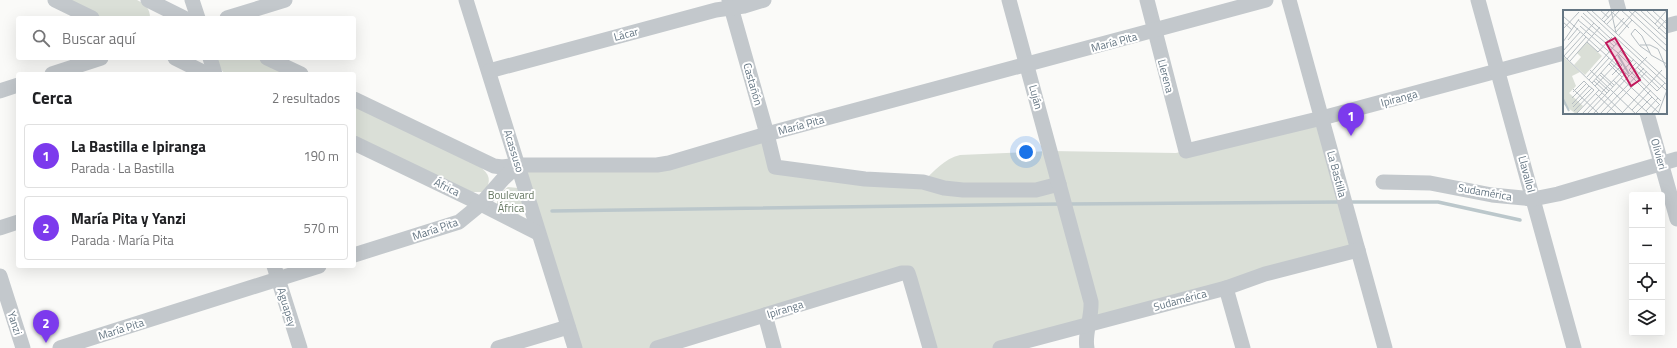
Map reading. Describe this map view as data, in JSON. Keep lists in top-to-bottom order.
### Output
{
  "streets": {
    "street": [
      "Lácar",
      "María Pita",
      "Llerena",
      "Castañón",
      "Luján",
      "Ipiranga",
      "Acassuso",
      "Olivieri",
      "La Bastilla",
      "Llavallol",
      "África",
      "Sudamérica",
      "Aguapey",
      "Yanzi"
    ]
  },
  "crossings": [
    ["Lácar", "Castañón"],
    ["Lácar", "Acassuso"],
    ["María Pita", "Llerena"],
    ["María Pita", "Castañón"],
    ["María Pita", "Luján"],
    ["María Pita", "Acassuso"],
    ["María Pita", "África"],
    ["María Pita", "Aguapey"],
    ["Llerena", "Ipiranga"],
    ["Castañón", "Luján"],
    ["Luján", "Sudamérica"],
    ["Ipiranga", "La Bastilla"],
    ["Ipiranga", "Llavallol"],
    ["Acassuso", "África"],
    ["Olivieri", "Sudamérica"],
    ["La Bastilla", "Sudamérica"],
    ["Llavallol", "Sudamérica"]
  ],
  "parks": ["Boulevard África"],
  "page": {
    "search": "Buscar aquí",
    "heading": ["Cerca", "2 resultados"],
    "pins": ["1", "2"],
    "list": [
      {
        "mark": "1",
        "name": "La Bastilla e Ipiranga",
        "note": "Parada · La Bastilla",
        "value": "190 m"
      },
      {
        "mark": "2",
        "name": "María Pita y Yanzi",
        "note": "Parada · María Pita",
        "value": "570 m"
      }
    ],
    "map_buttons": ["+", "−"]
  }
}
